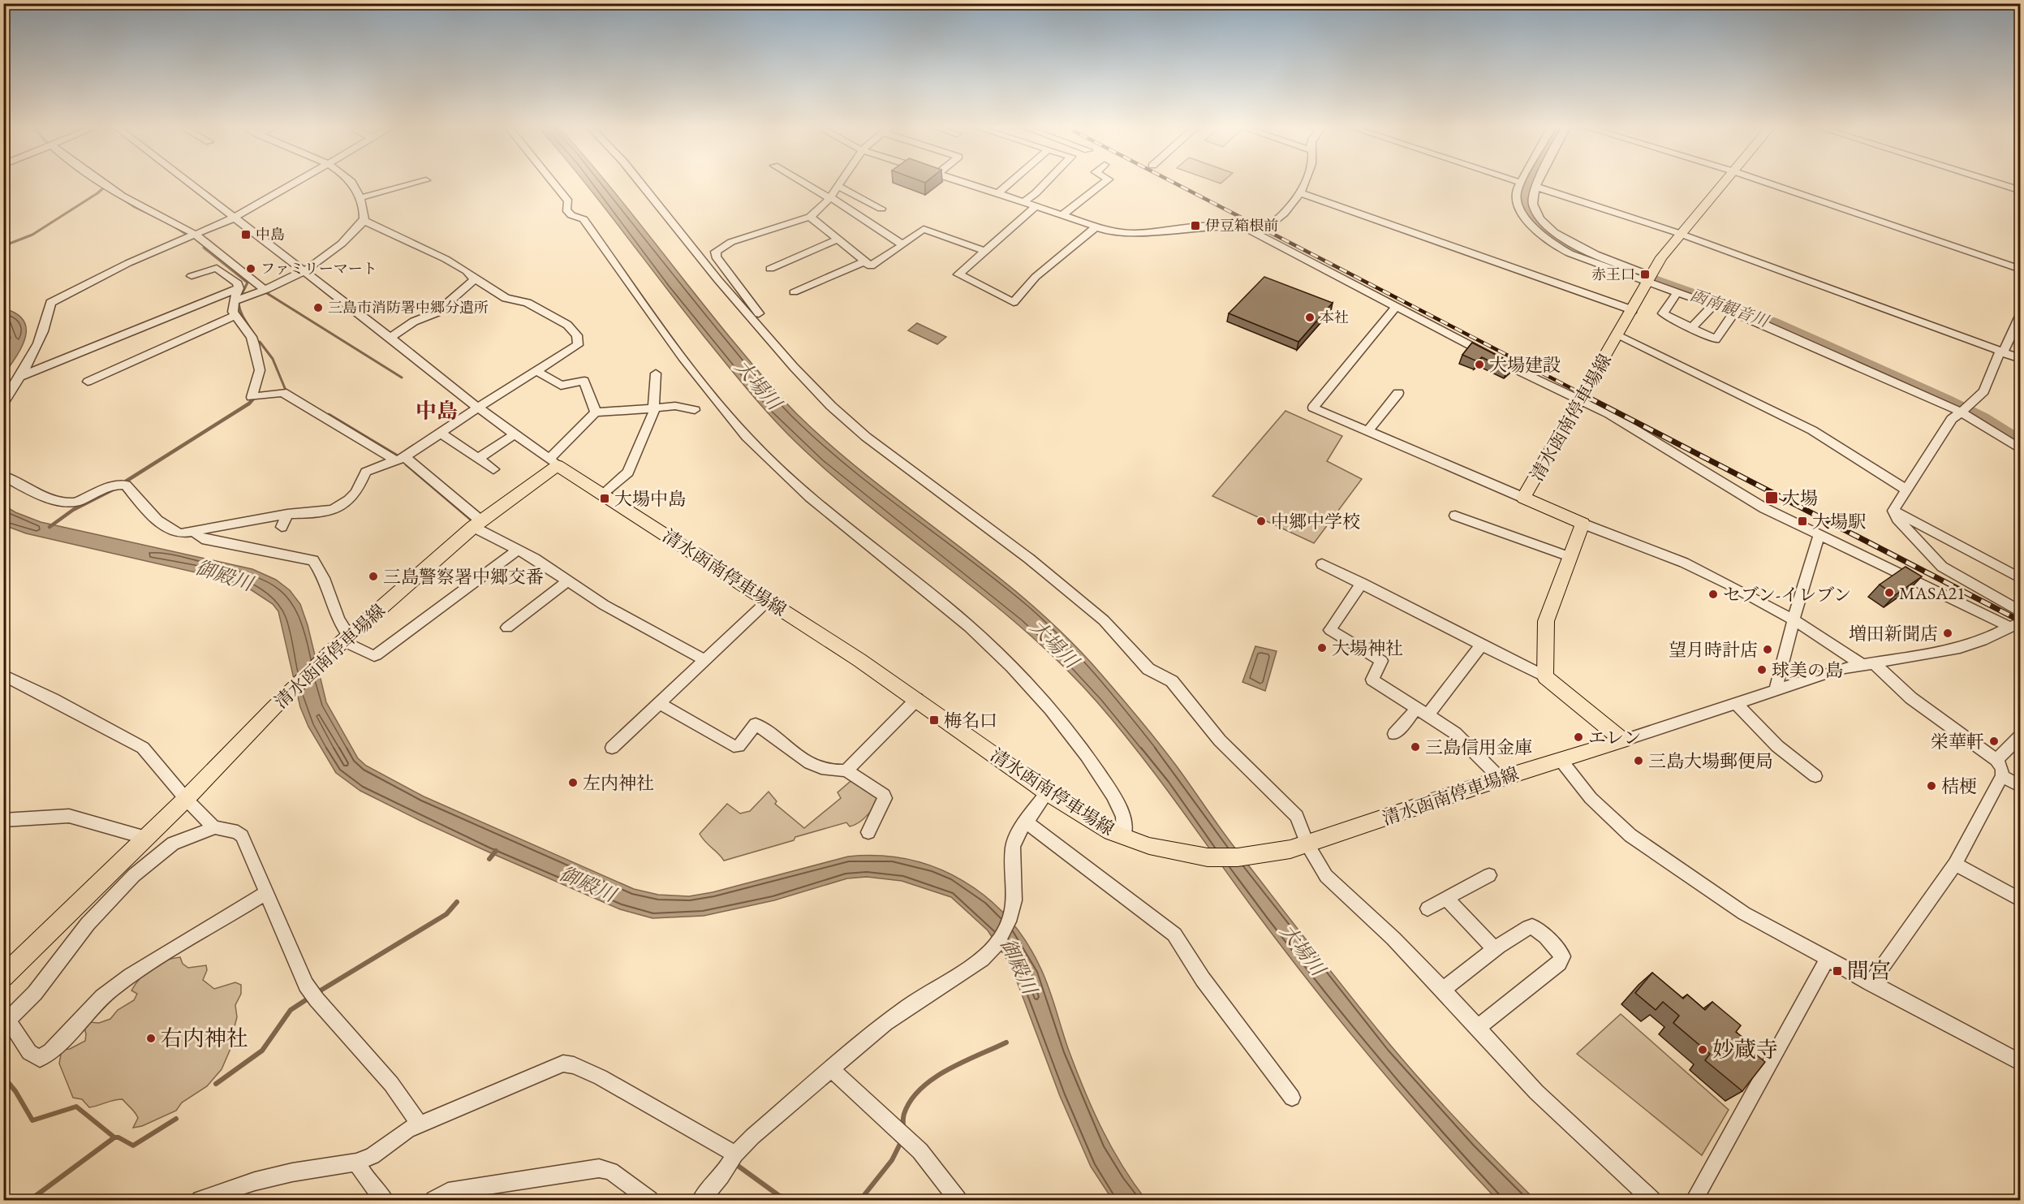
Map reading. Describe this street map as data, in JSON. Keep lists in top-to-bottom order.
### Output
{
  "streets": {
    "main road": ["清水函南停車場線"]
  },
  "districts": ["中島"],
  "water": ["函南観音川", "大場川", "御殿川"],
  "places": {
    "transit": [
      "伊豆箱根前",
      "中島",
      "赤王口",
      "大場",
      "大場中島",
      "大場駅",
      "梅名口",
      "間宮"
    ],
    "other": [
      "ファミリーマート",
      "三島市消防署中郷分遣所",
      "本社",
      "大場建設",
      "中郷中学校",
      "三島警察署中郷交番",
      "MASA21",
      "セブン-イレブン",
      "増田新聞店",
      "大場神社",
      "望月時計店",
      "球美の島",
      "エレン",
      "栄華軒",
      "三島信用金庫",
      "三島大場郵便局",
      "左内神社",
      "桔梗",
      "右内神社",
      "妙蔵寺"
    ]
  }
}
